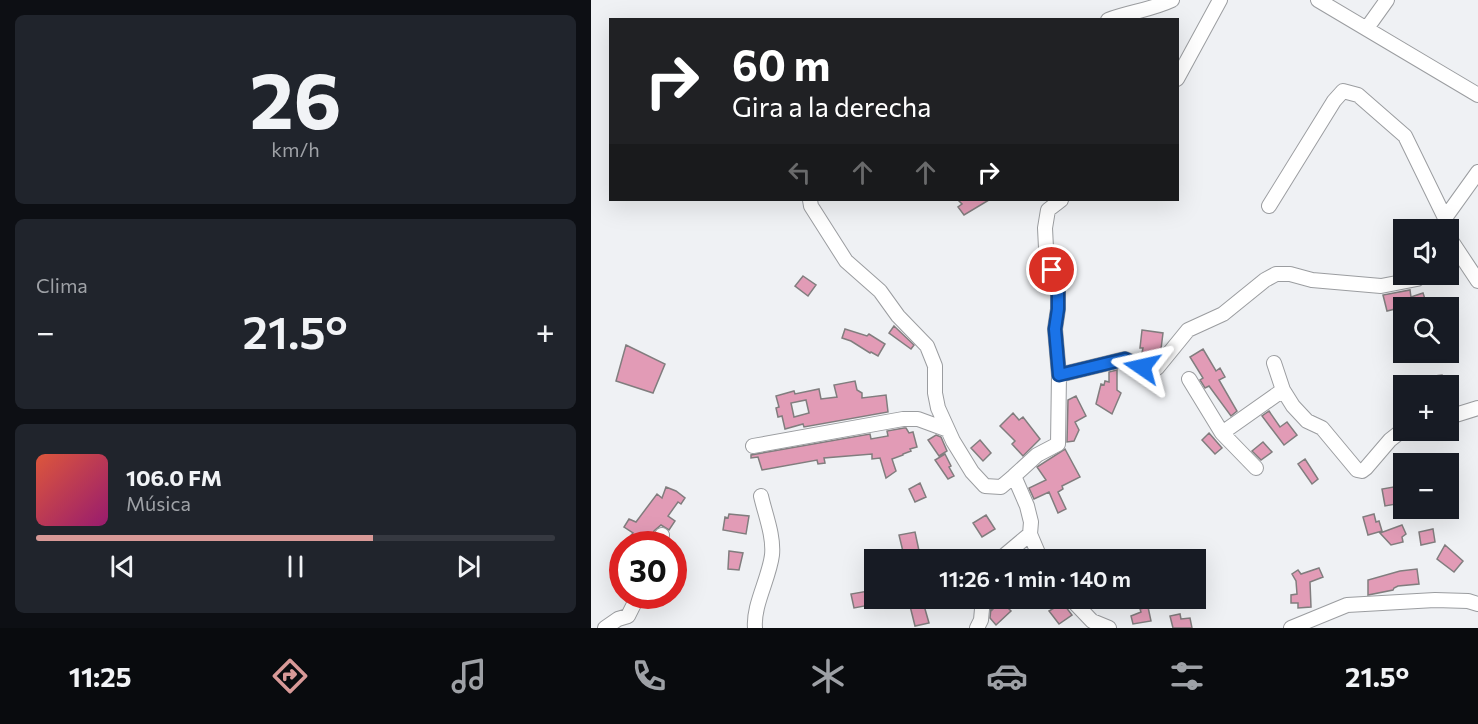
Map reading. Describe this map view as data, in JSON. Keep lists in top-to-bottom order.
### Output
{
  "page": {
    "tile": [
      ["26", "km/h"],
      "Clima"
    ],
    "turn": ["60 m", "Gira a la derecha"],
    "map_buttons": ["+", "−"],
    "heat": ["−", "21.5°", "+"],
    "song": ["106.0 FM", "Música"],
    "limit": "30",
    "trip": "11:26 · 1 min · 140 m",
    "tabs": ["11:25", "21.5°"]
  }
}
